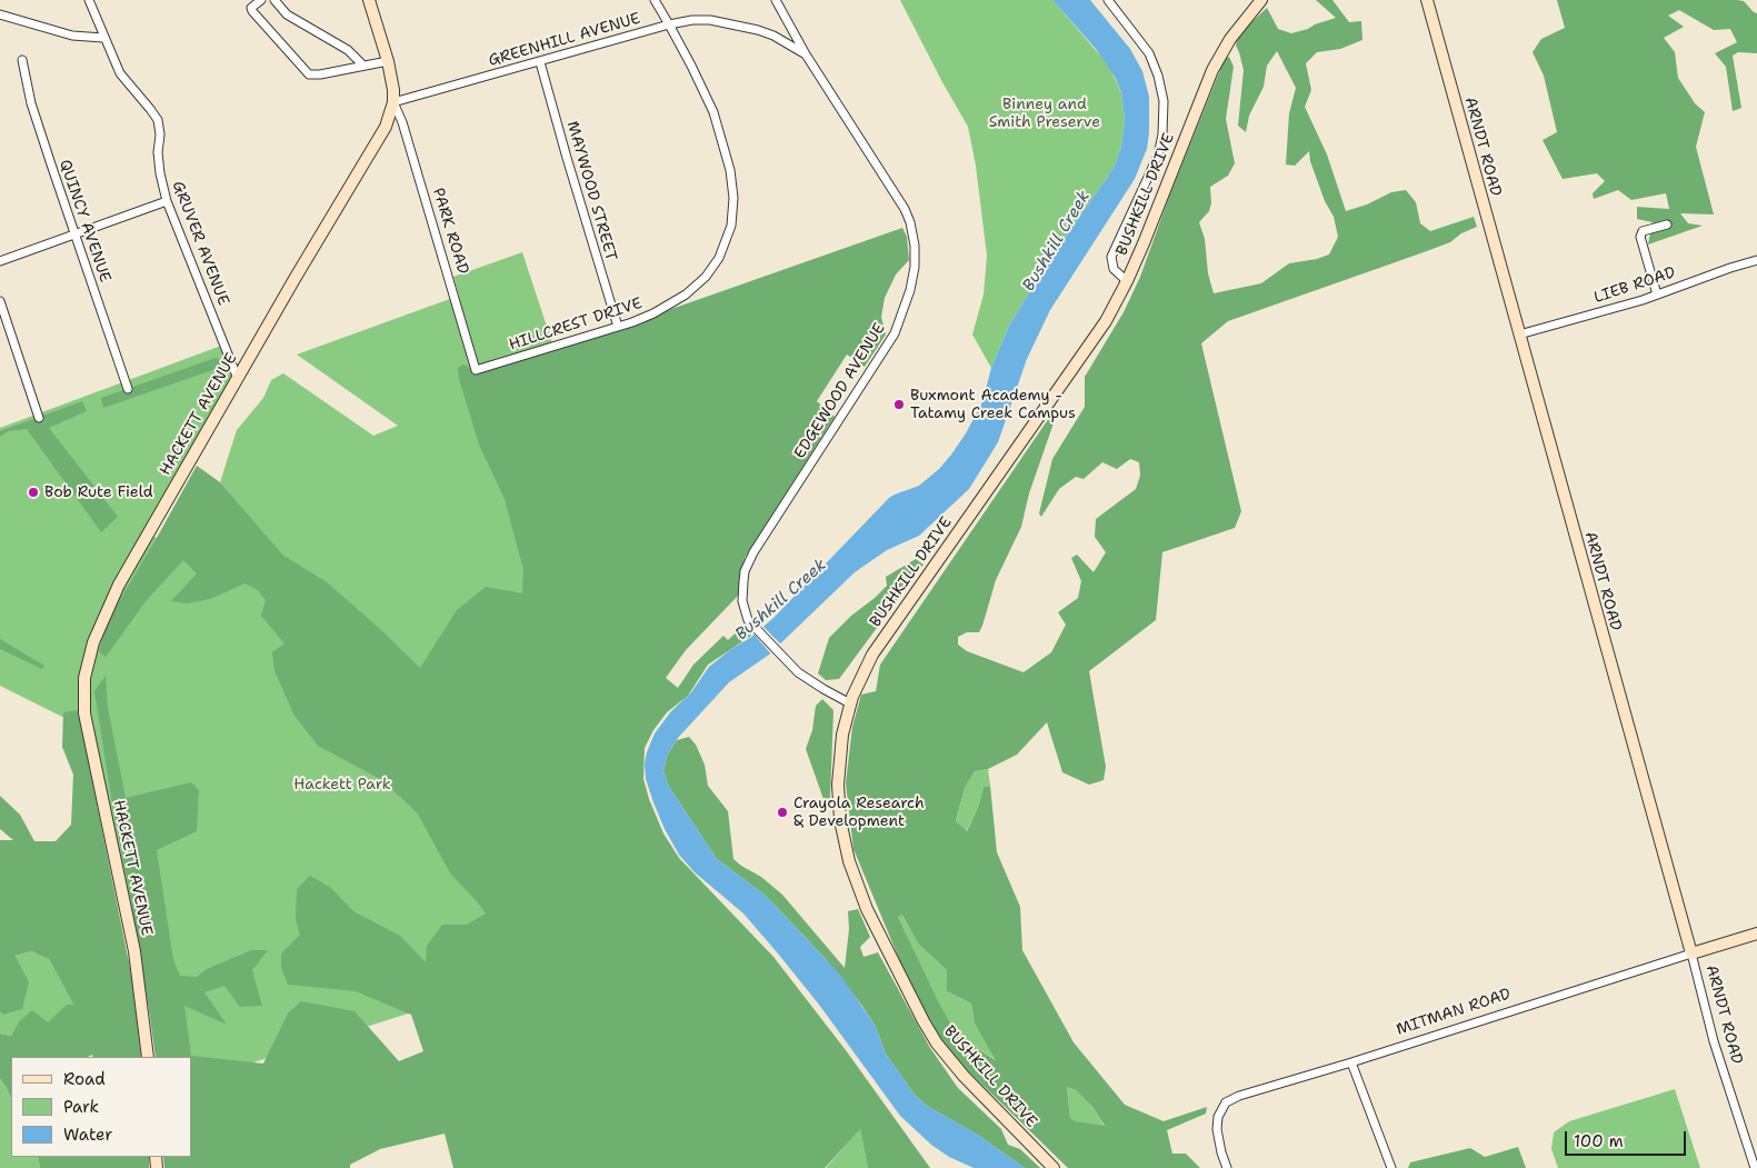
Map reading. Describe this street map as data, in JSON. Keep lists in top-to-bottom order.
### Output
{
  "streets": {
    "main road": [
      "ARNDT ROAD",
      "BUSHKILL DRIVE",
      "HACKETT AVENUE",
      "MITMAN ROAD"
    ],
    "street": [
      "GREENHILL AVENUE",
      "MAYWOOD STREET",
      "QUINCY AVENUE",
      "PARK ROAD",
      "GRUVER AVENUE",
      "LIEB ROAD",
      "HILLCREST DRIVE",
      "EDGEWOOD AVENUE"
    ]
  },
  "crossings": [
    ["GREENHILL AVENUE", "MAYWOOD STREET"],
    ["GREENHILL AVENUE", "PARK ROAD"],
    ["GREENHILL AVENUE", "HILLCREST DRIVE"],
    ["GREENHILL AVENUE", "EDGEWOOD AVENUE"],
    ["GREENHILL AVENUE", "HACKETT AVENUE"],
    ["ARNDT ROAD", "LIEB ROAD"],
    ["ARNDT ROAD", "MITMAN ROAD"],
    ["MAYWOOD STREET", "HILLCREST DRIVE"],
    ["BUSHKILL DRIVE", "EDGEWOOD AVENUE"],
    ["PARK ROAD", "HILLCREST DRIVE"],
    ["PARK ROAD", "HACKETT AVENUE"],
    ["GRUVER AVENUE", "HACKETT AVENUE"]
  ],
  "water": ["Bushkill Creek"],
  "parks": ["Binney and Smith Preserve", "Hackett Park"],
  "places": ["Buxmont Academy - Tatamy Creek Campus", "Bob Rute Field", "Crayola Research & Development"],
  "legend": ["Road", "Park", "Water"],
  "scale_bar": "100 m"
}
